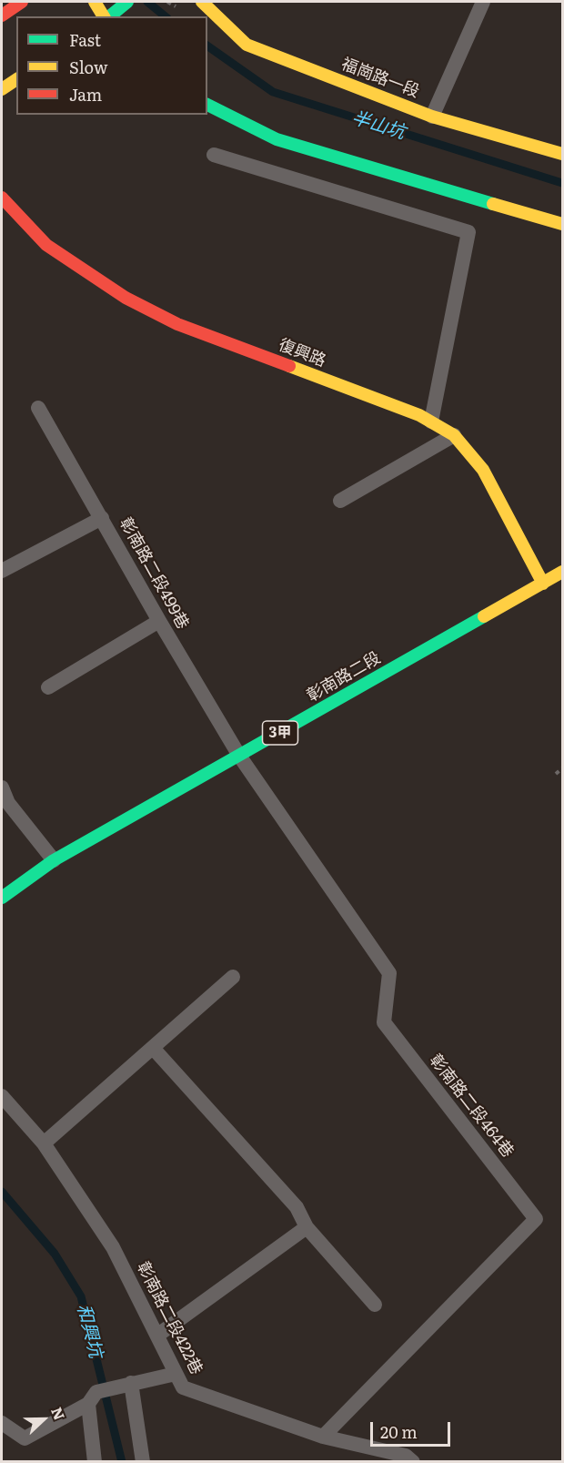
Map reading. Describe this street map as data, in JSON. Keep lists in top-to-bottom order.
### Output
{
  "streets": {
    "street": [
      "福崗路一段",
      "復興路",
      "彰南路二段",
      "3甲"
    ],
    "lane": ["彰南路二段499巷", "彰南路二段464巷", "彰南路二段422巷"]
  },
  "crossings": [
    ["復興路", "彰南路二段"],
    ["彰南路二段499巷", "彰南路二段"],
    ["彰南路二段499巷", "彰南路二段464巷"],
    ["彰南路二段", "彰南路二段464巷"],
    ["彰南路二段464巷", "彰南路二段422巷"]
  ],
  "water": ["半山坑", "和興坑"],
  "legend": ["Fast", "Slow", "Jam"],
  "scale_bar": "20 m",
  "north": "right"
}
